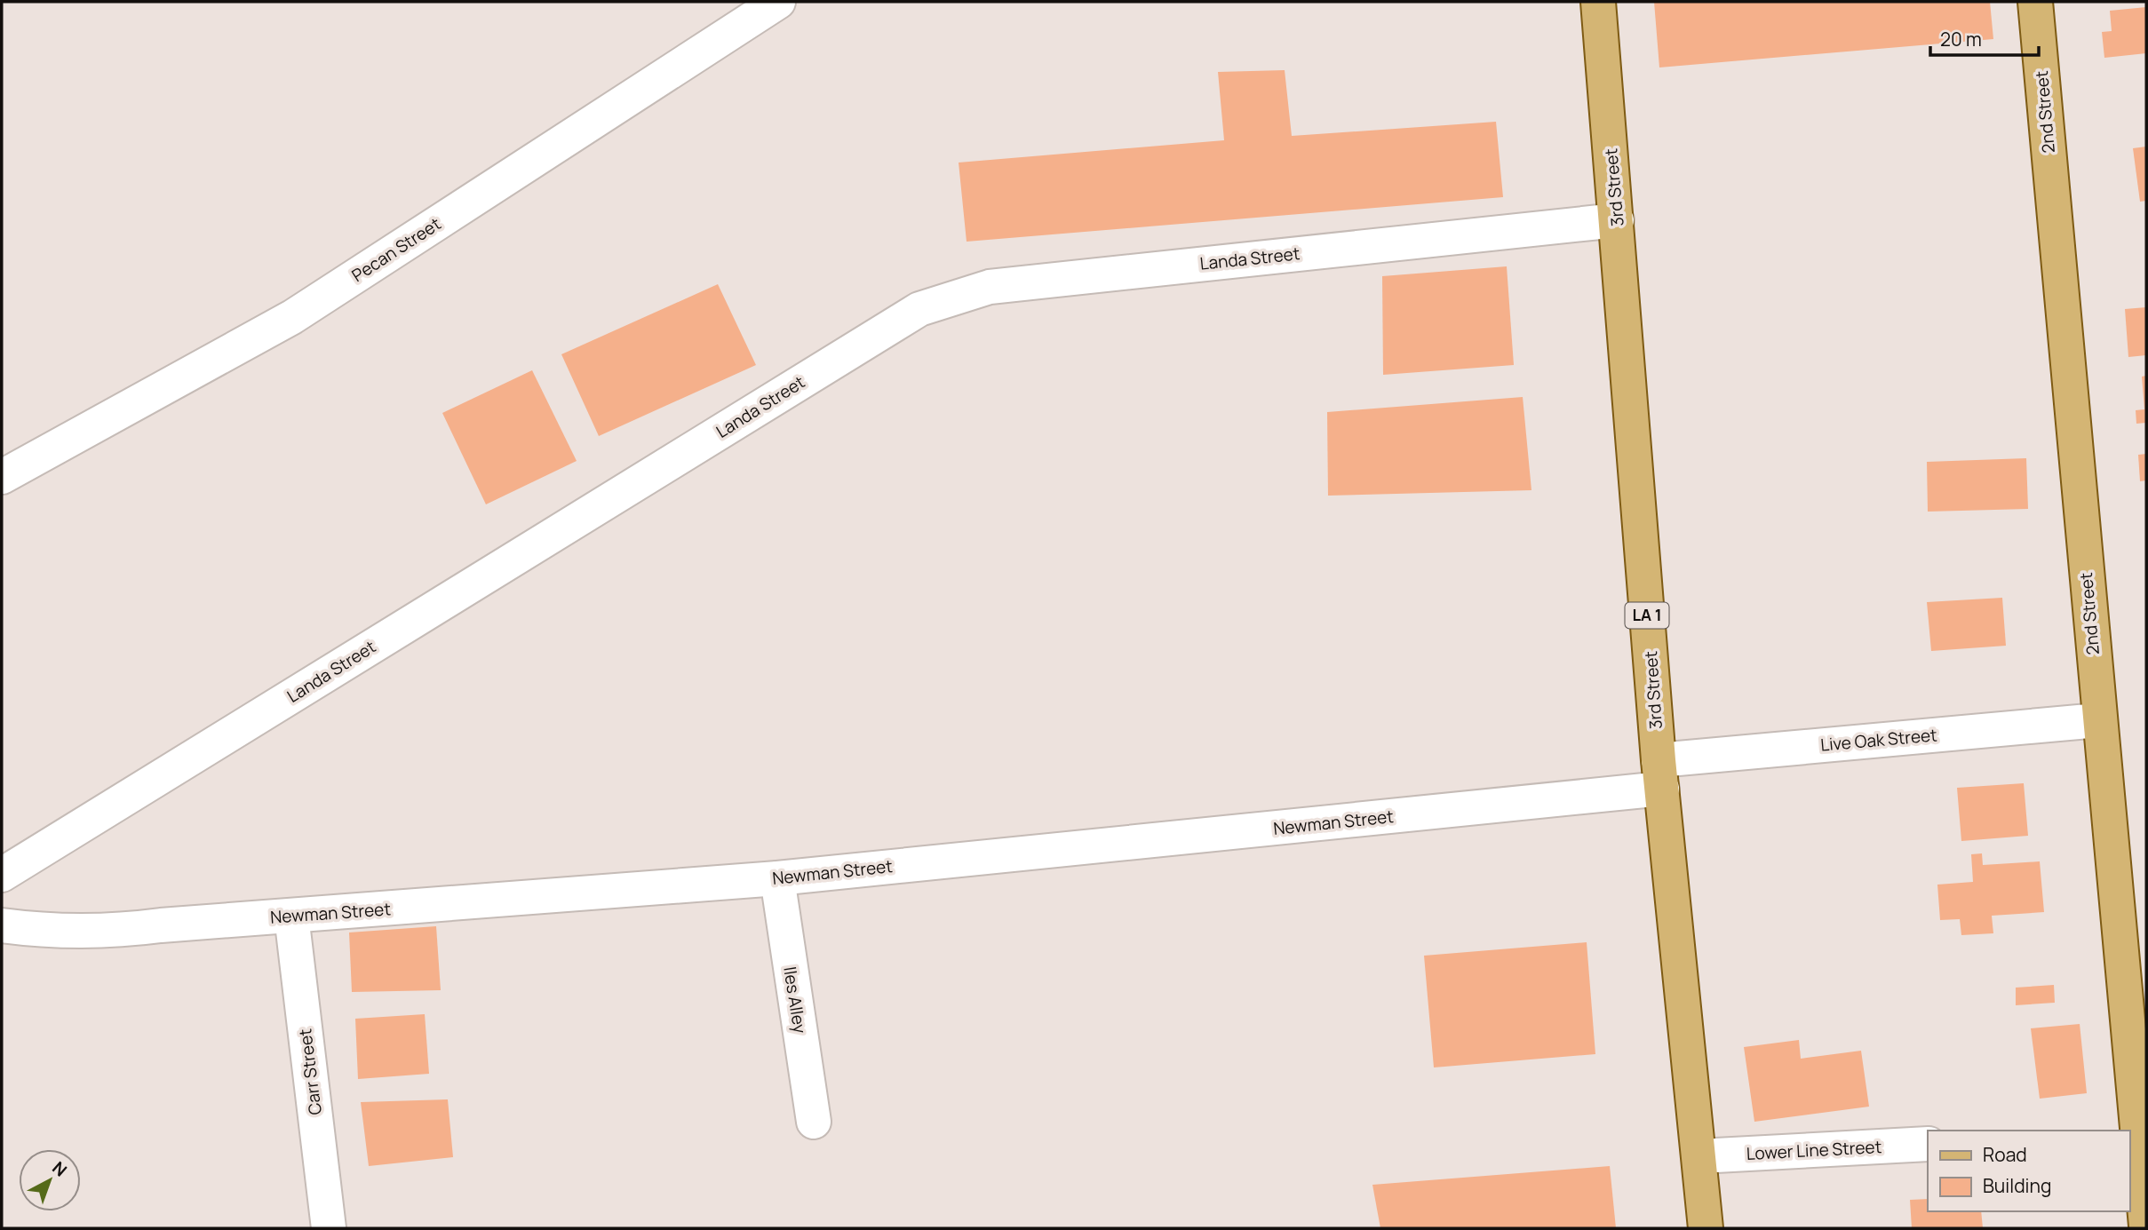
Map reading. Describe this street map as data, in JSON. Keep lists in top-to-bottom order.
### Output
{
  "streets": {
    "main road": ["2nd Street", "3rd Street", "LA 1"],
    "street": [
      "Pecan Street",
      "Landa Street",
      "Live Oak Street",
      "Newman Street",
      "Iles Alley",
      "Carr Street",
      "Lower Line Street"
    ]
  },
  "crossings": [
    ["2nd Street", "Live Oak Street"],
    ["3rd Street", "Landa Street"],
    ["3rd Street", "Live Oak Street"],
    ["3rd Street", "Newman Street"],
    ["3rd Street", "Lower Line Street"],
    ["Live Oak Street", "Newman Street"],
    ["Newman Street", "Iles Alley"],
    ["Newman Street", "Carr Street"]
  ],
  "legend": ["Road", "Building"],
  "scale_bar": "20 m",
  "north": "top right"
}
